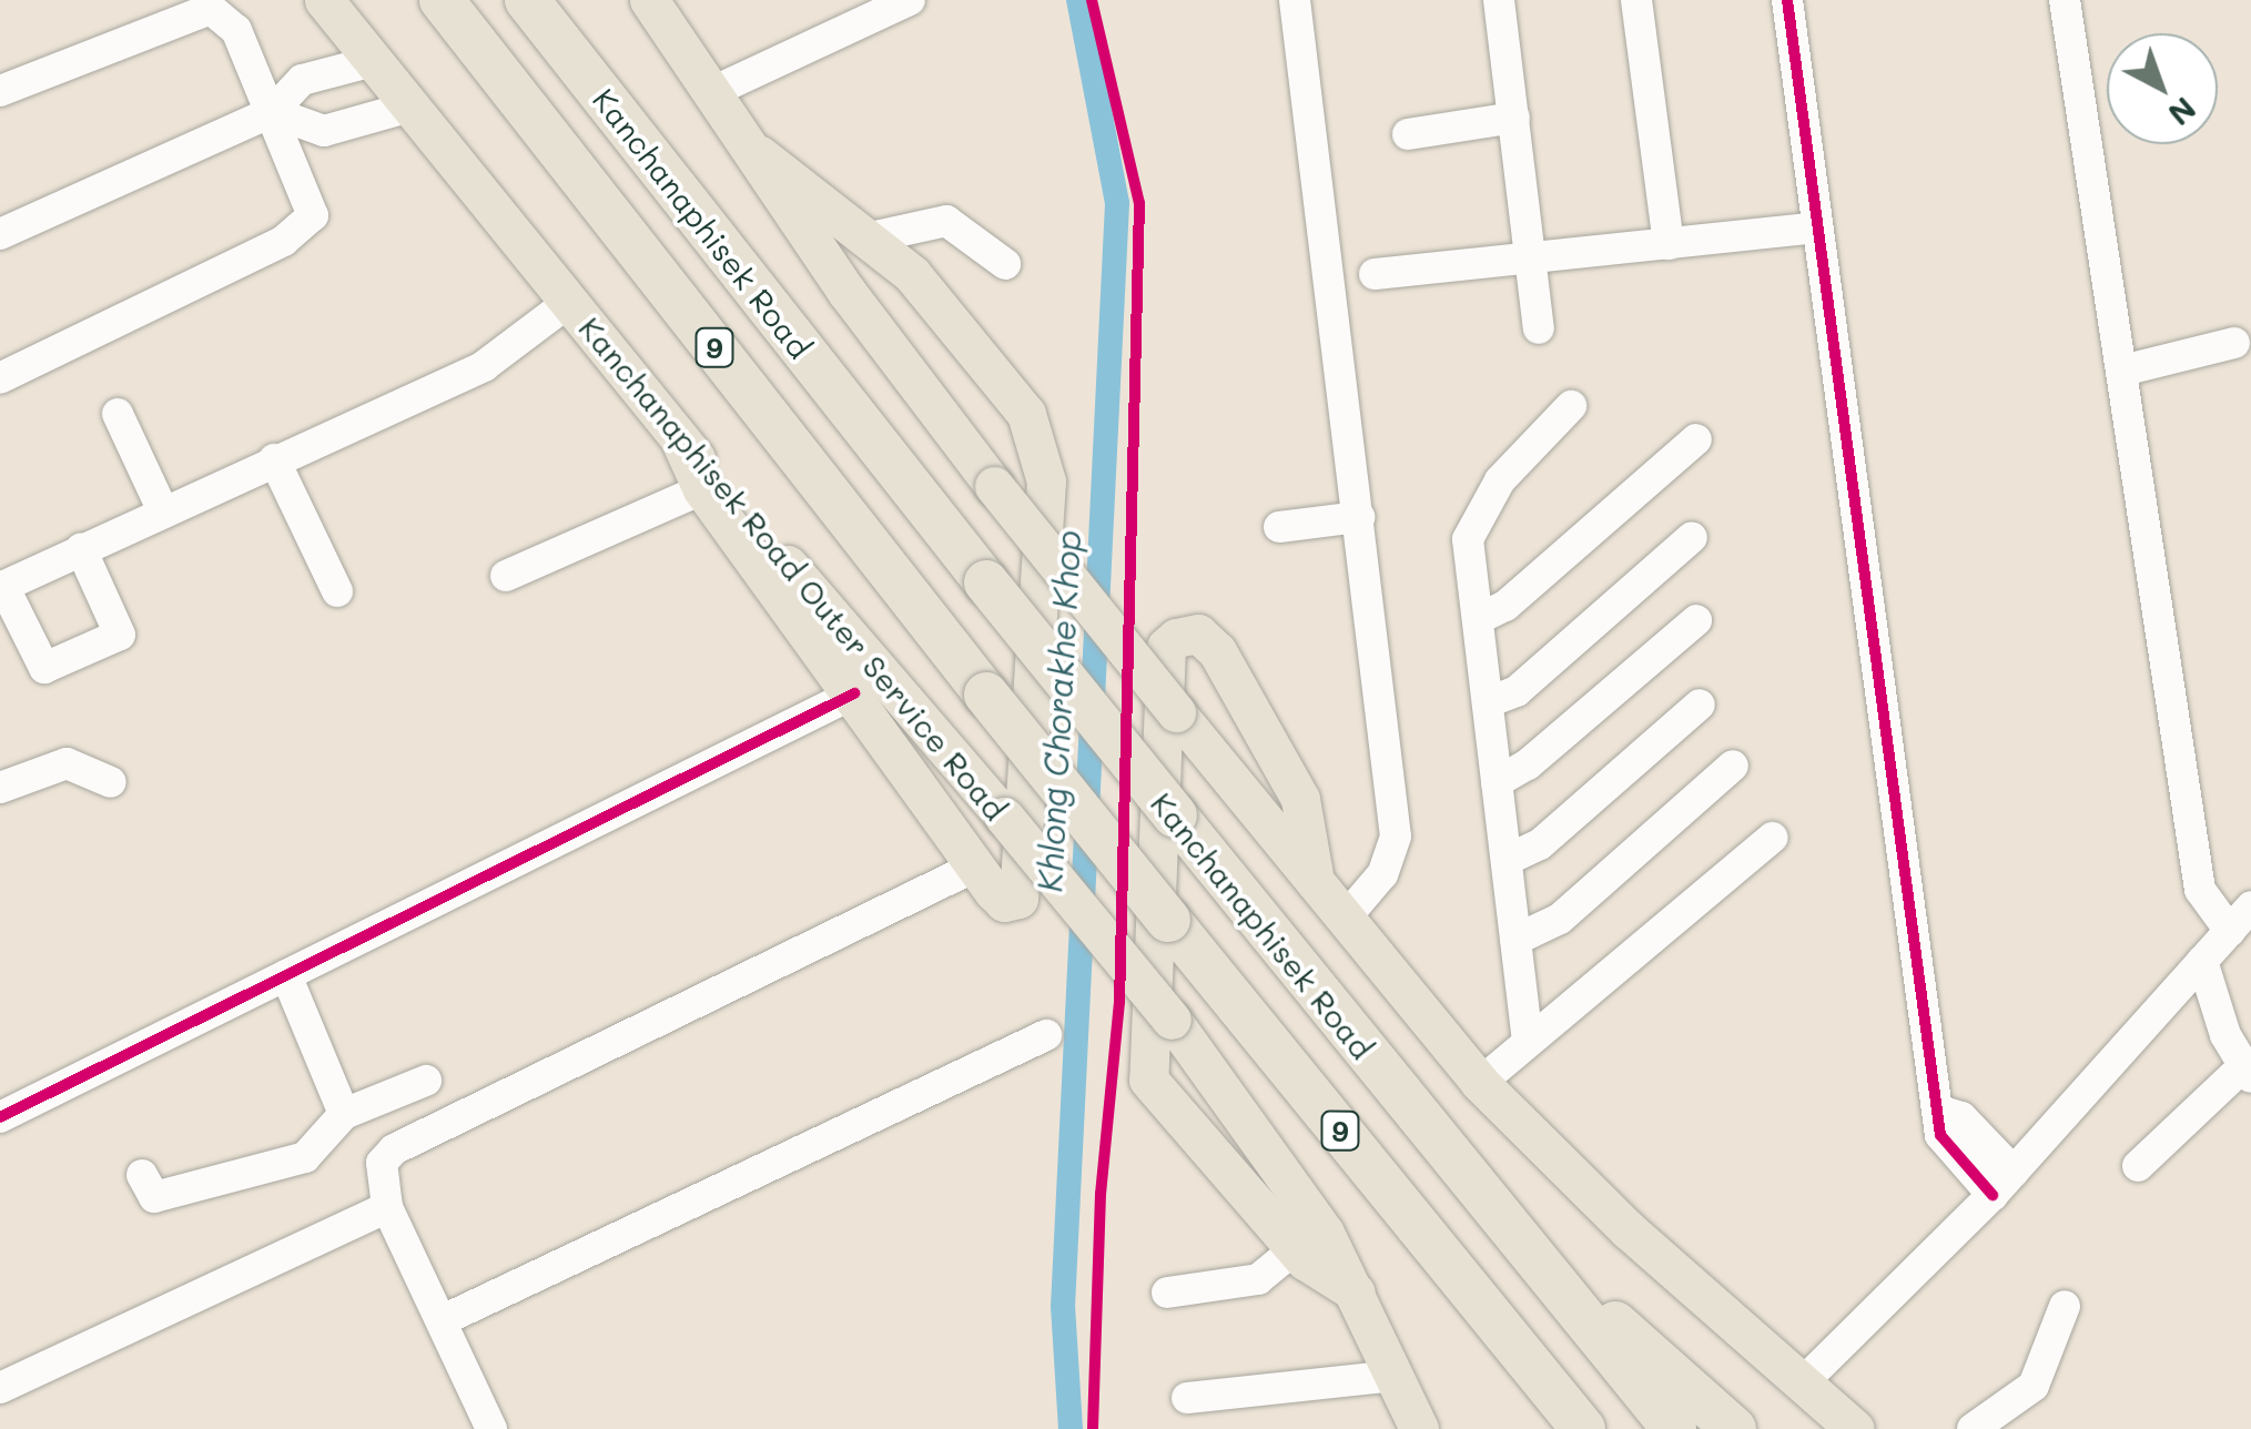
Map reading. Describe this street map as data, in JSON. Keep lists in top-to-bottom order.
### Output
{
  "streets": {
    "highway": ["Kanchanaphisek Road", "9"],
    "main road": ["Kanchanaphisek Road Outer Service Road"]
  },
  "water": ["Khlong Chorakhe Khop"],
  "north": "bottom right"
}
